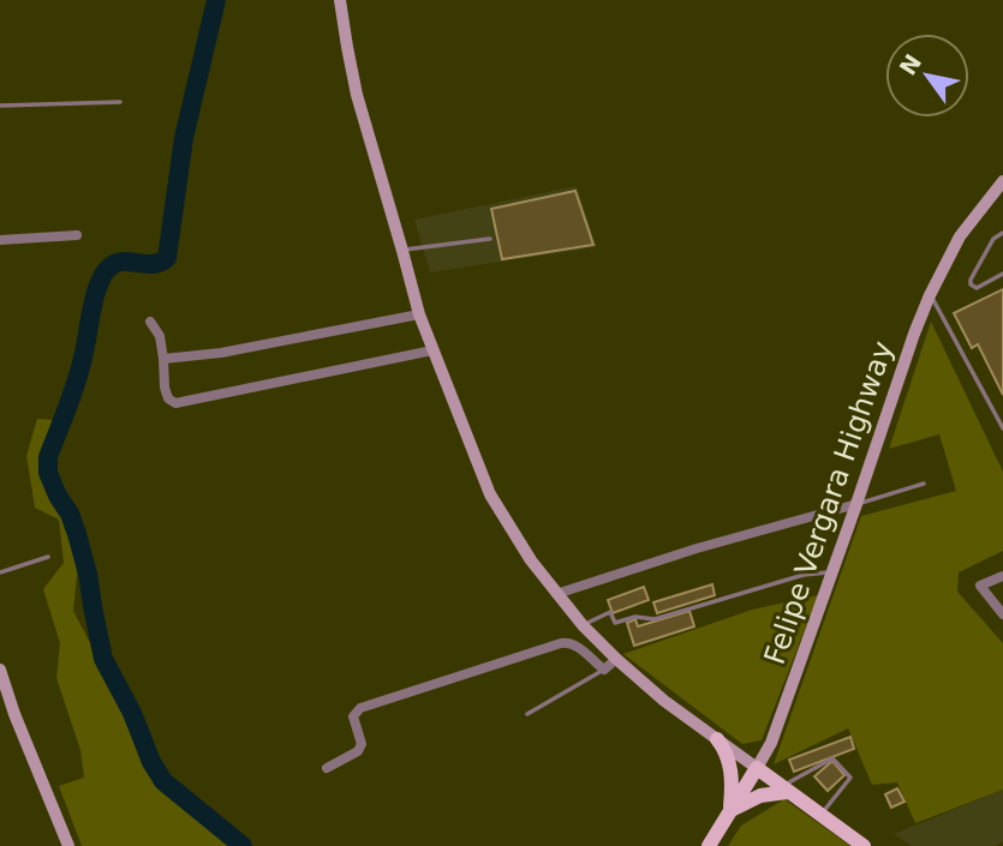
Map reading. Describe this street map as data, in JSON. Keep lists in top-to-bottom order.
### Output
{
  "streets": {
    "main road": ["Felipe Vergara Highway"]
  },
  "north": "top left"
}
